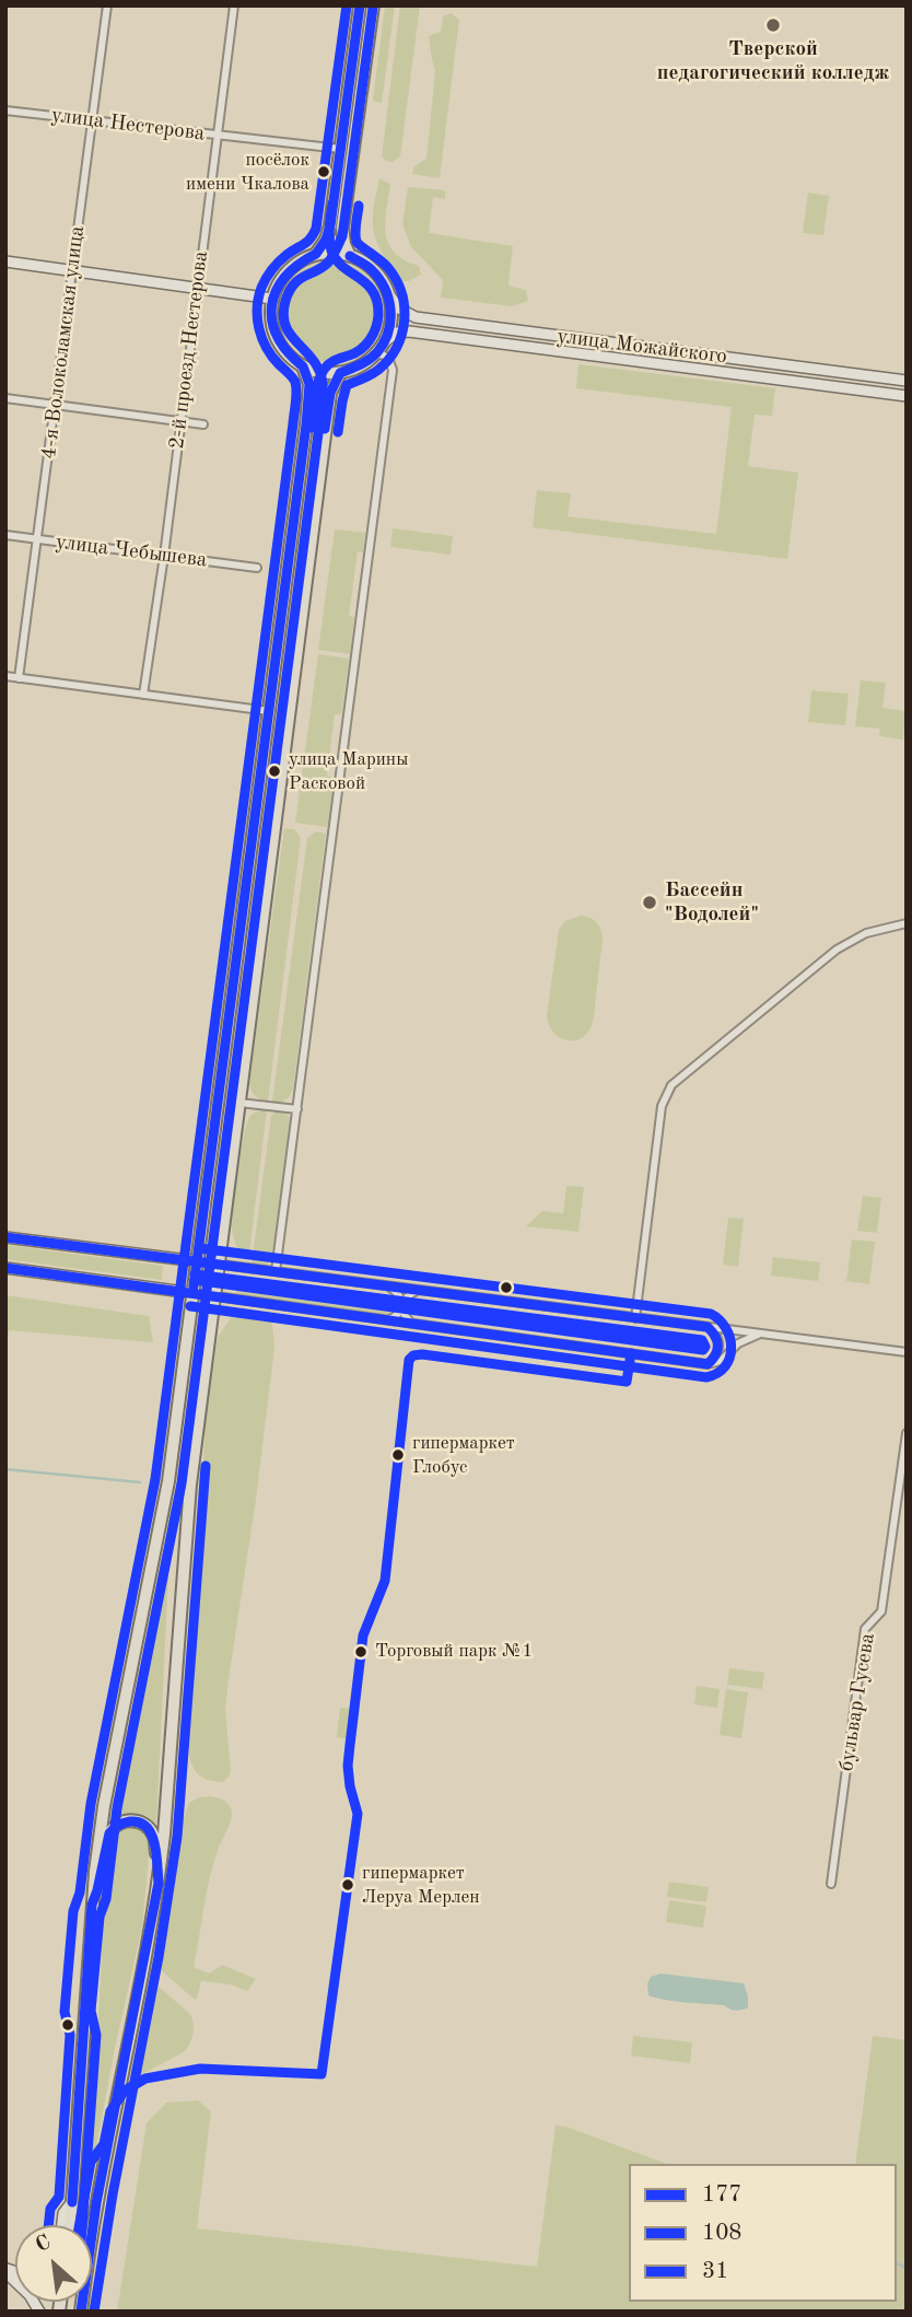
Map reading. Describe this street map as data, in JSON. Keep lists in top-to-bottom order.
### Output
{
  "streets": {
    "main road": ["улица Можайского"],
    "street": [
      "улица Нестерова",
      "4-я Волоколамская улица",
      "2-й проезд Нестерова",
      "улица Чебышева",
      "бульвар Гусева"
    ]
  },
  "crossings": [
    ["улица Нестерова", "4-я Волоколамская улица"],
    ["улица Нестерова", "2-й проезд Нестерова"],
    ["4-я Волоколамская улица", "улица Чебышева"],
    ["2-й проезд Нестерова", "улица Чебышева"]
  ],
  "places": [
    "Тверской педагогический колледж",
    "посёлок имени Чкалова",
    "улица Марины Расковой",
    "Бассейн \"Водолей\"",
    "гипермаркет Глобус",
    "Торговый парк №1",
    "гипермаркет Леруа Мерлен"
  ],
  "lines": ["transit line 177", "transit line 31", "transit line 108"],
  "legend": ["177", "108", "31"],
  "north": "top left"
}
